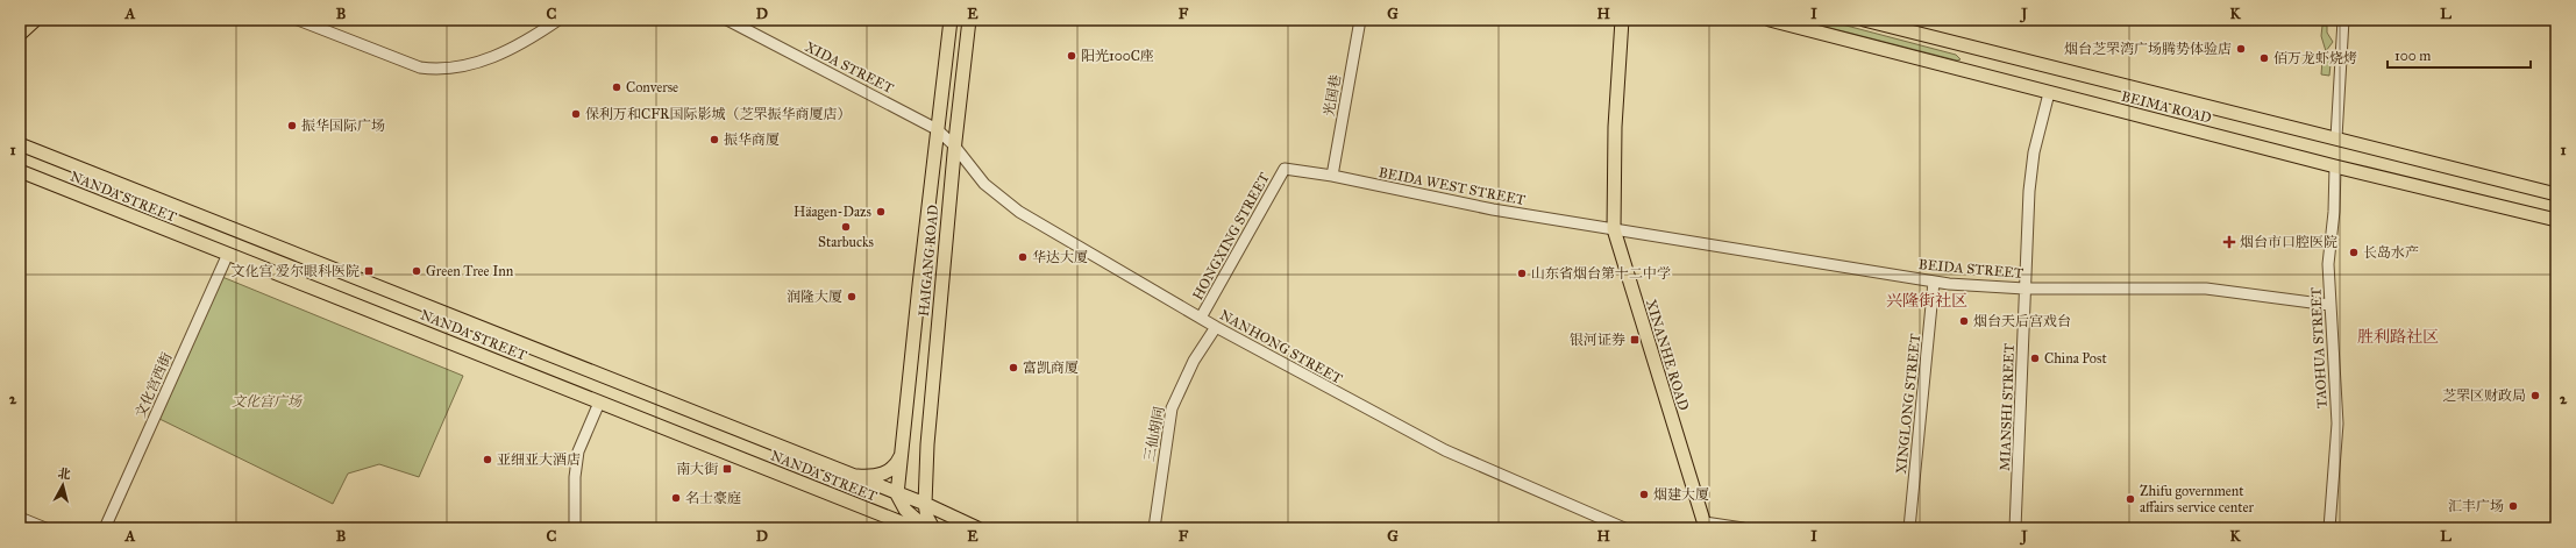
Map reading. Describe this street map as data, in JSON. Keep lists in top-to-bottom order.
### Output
{
  "streets": {
    "main road": [
      "BEIMA ROAD",
      "NANDA STREET",
      "HAIGANG ROAD",
      "XINANHE ROAD"
    ],
    "street": [
      "XIDA STREET",
      "光国巷",
      "BEIDA WEST STREET",
      "HONGXING STREET",
      "BEIDA STREET",
      "NANHONG STREET",
      "TAOHUA STREET",
      "文化宫西街",
      "XINGLONG STREET",
      "MIANSHI STREET",
      "三仙胡同"
    ]
  },
  "crossings": [
    ["XIDA STREET", "HAIGANG ROAD"],
    ["XIDA STREET", "NANHONG STREET"],
    ["光国巷", "BEIDA WEST STREET"],
    ["BEIMA ROAD", "TAOHUA STREET"],
    ["BEIMA ROAD", "MIANSHI STREET"],
    ["BEIDA WEST STREET", "HONGXING STREET"],
    ["BEIDA WEST STREET", "BEIDA STREET"],
    ["BEIDA WEST STREET", "XINANHE ROAD"],
    ["NANDA STREET", "HAIGANG ROAD"],
    ["NANDA STREET", "文化宫西街"],
    ["HONGXING STREET", "NANHONG STREET"],
    ["HAIGANG ROAD", "NANHONG STREET"],
    ["BEIDA STREET", "TAOHUA STREET"],
    ["BEIDA STREET", "XINANHE ROAD"],
    ["BEIDA STREET", "XINGLONG STREET"],
    ["BEIDA STREET", "MIANSHI STREET"],
    ["NANHONG STREET", "三仙胡同"]
  ],
  "districts": ["兴隆街社区", "胜利路社区"],
  "parks": ["文化宫广场"],
  "places": {
    "other": [
      "烟台芝罘湾广场腾势体验店",
      "阳光100C座",
      "佰万龙虾烧烤",
      "Converse",
      "保利万和CFR国际影城（芝罘振华商厦店）",
      "振华国际广场",
      "振华商厦",
      "Häagen-Dazs",
      "Starbucks",
      "长岛水产",
      "华达大厦",
      "Green Tree Inn",
      "山东省烟台第十二中学",
      "润隆大厦",
      "烟台天后宫戏台",
      "China Post",
      "富凯商厦",
      "芝罘区财政局",
      "亚细亚大酒店",
      "烟建大厦",
      "名士豪庭",
      "Zhifu government affairs service center",
      "汇丰广场"
    ],
    "health": ["烟台市口腔医院"],
    "transit": ["文化宫 爱尔眼科医院", "银河证券", "南大街"]
  },
  "scale_bar": "100 m",
  "north": "top",
  "grid": {
    "columns": [
      "A",
      "B",
      "C",
      "D",
      "E",
      "F",
      "G",
      "H",
      "I",
      "J",
      "K",
      "L"
    ],
    "rows": ["1", "2"]
  }
}
